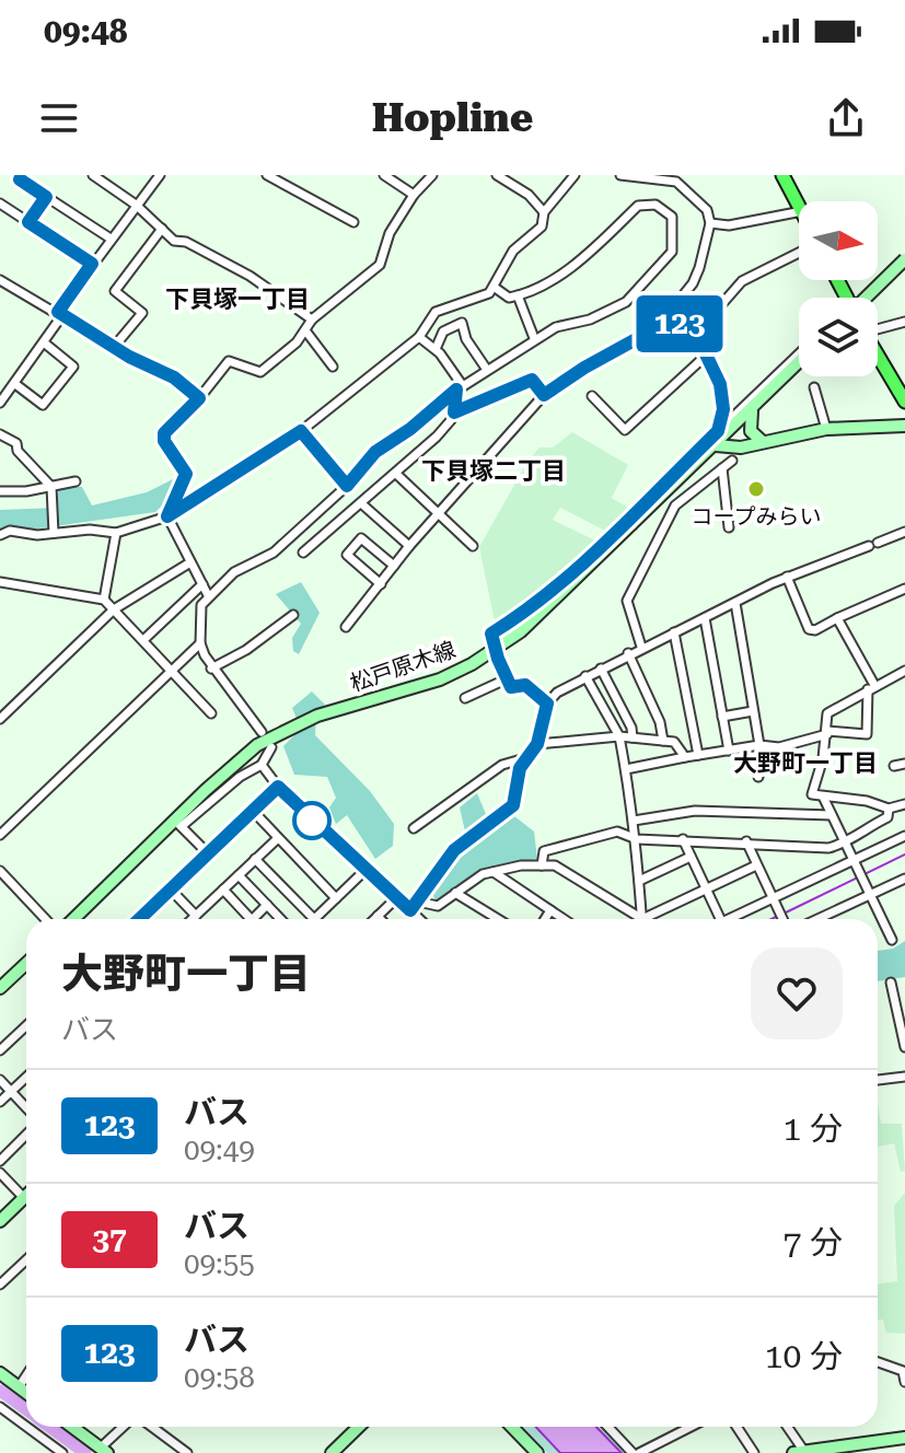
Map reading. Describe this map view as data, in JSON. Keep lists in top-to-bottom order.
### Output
{
  "streets": {
    "main road": ["松戸原木線"]
  },
  "districts": ["下貝塚一丁目", "下貝塚二丁目", "大野町一丁目"],
  "places": ["コープみらい"],
  "lines": ["bus line 123"],
  "north": "right",
  "page": {
    "status": "09:48",
    "header": "Hopline",
    "on_map": "123",
    "heading": ["大野町一丁目", "バス"],
    "list": [
      {
        "mark": "123",
        "name": "バス",
        "note": "09:49",
        "value": "1 分"
      },
      {
        "mark": "37",
        "name": "バス",
        "note": "09:55",
        "value": "7 分"
      },
      {
        "mark": "123",
        "name": "バス",
        "note": "09:58",
        "value": "10 分"
      }
    ]
  }
}
